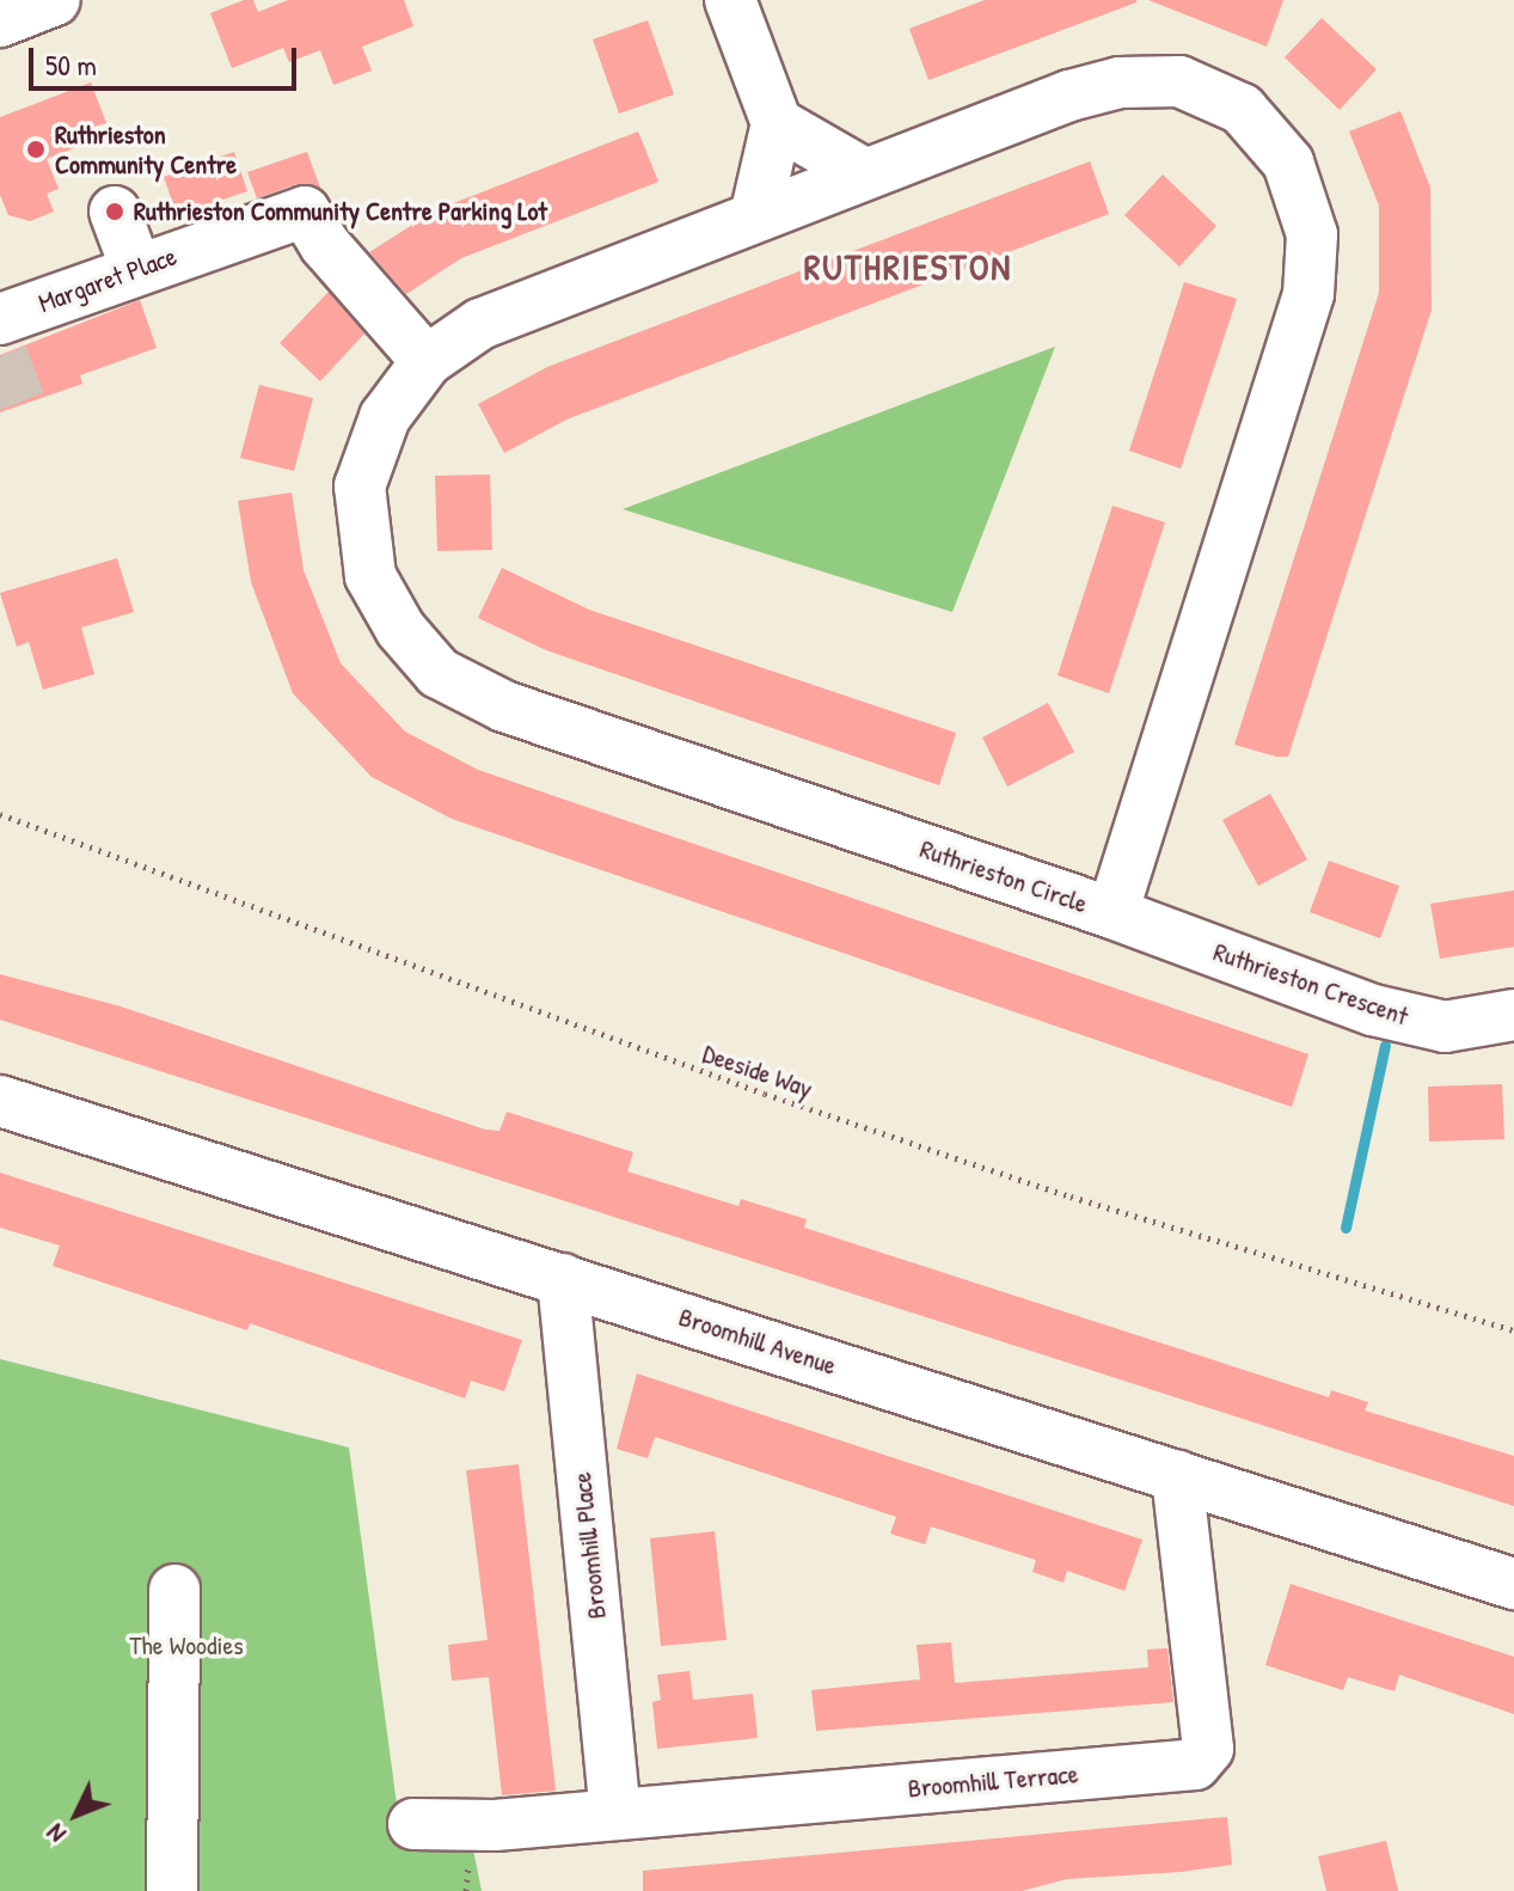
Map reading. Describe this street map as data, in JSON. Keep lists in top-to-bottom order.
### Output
{
  "streets": {
    "street": [
      "Margaret Place",
      "Ruthrieston Circle",
      "Ruthrieston Crescent",
      "Broomhill Avenue",
      "Broomhill Place",
      "Broomhill Terrace"
    ],
    "path": ["Deeside Way"]
  },
  "crossings": [
    ["Margaret Place", "Ruthrieston Circle"],
    ["Ruthrieston Circle", "Ruthrieston Crescent"],
    ["Broomhill Avenue", "Broomhill Place"],
    ["Broomhill Avenue", "Broomhill Terrace"],
    ["Broomhill Place", "Broomhill Terrace"]
  ],
  "districts": ["RUTHRIESTON"],
  "parks": ["The Woodies"],
  "places": ["Ruthrieston Community Centre", "Ruthrieston Community Centre Parking Lot"],
  "scale_bar": "50 m",
  "north": "bottom left"
}
